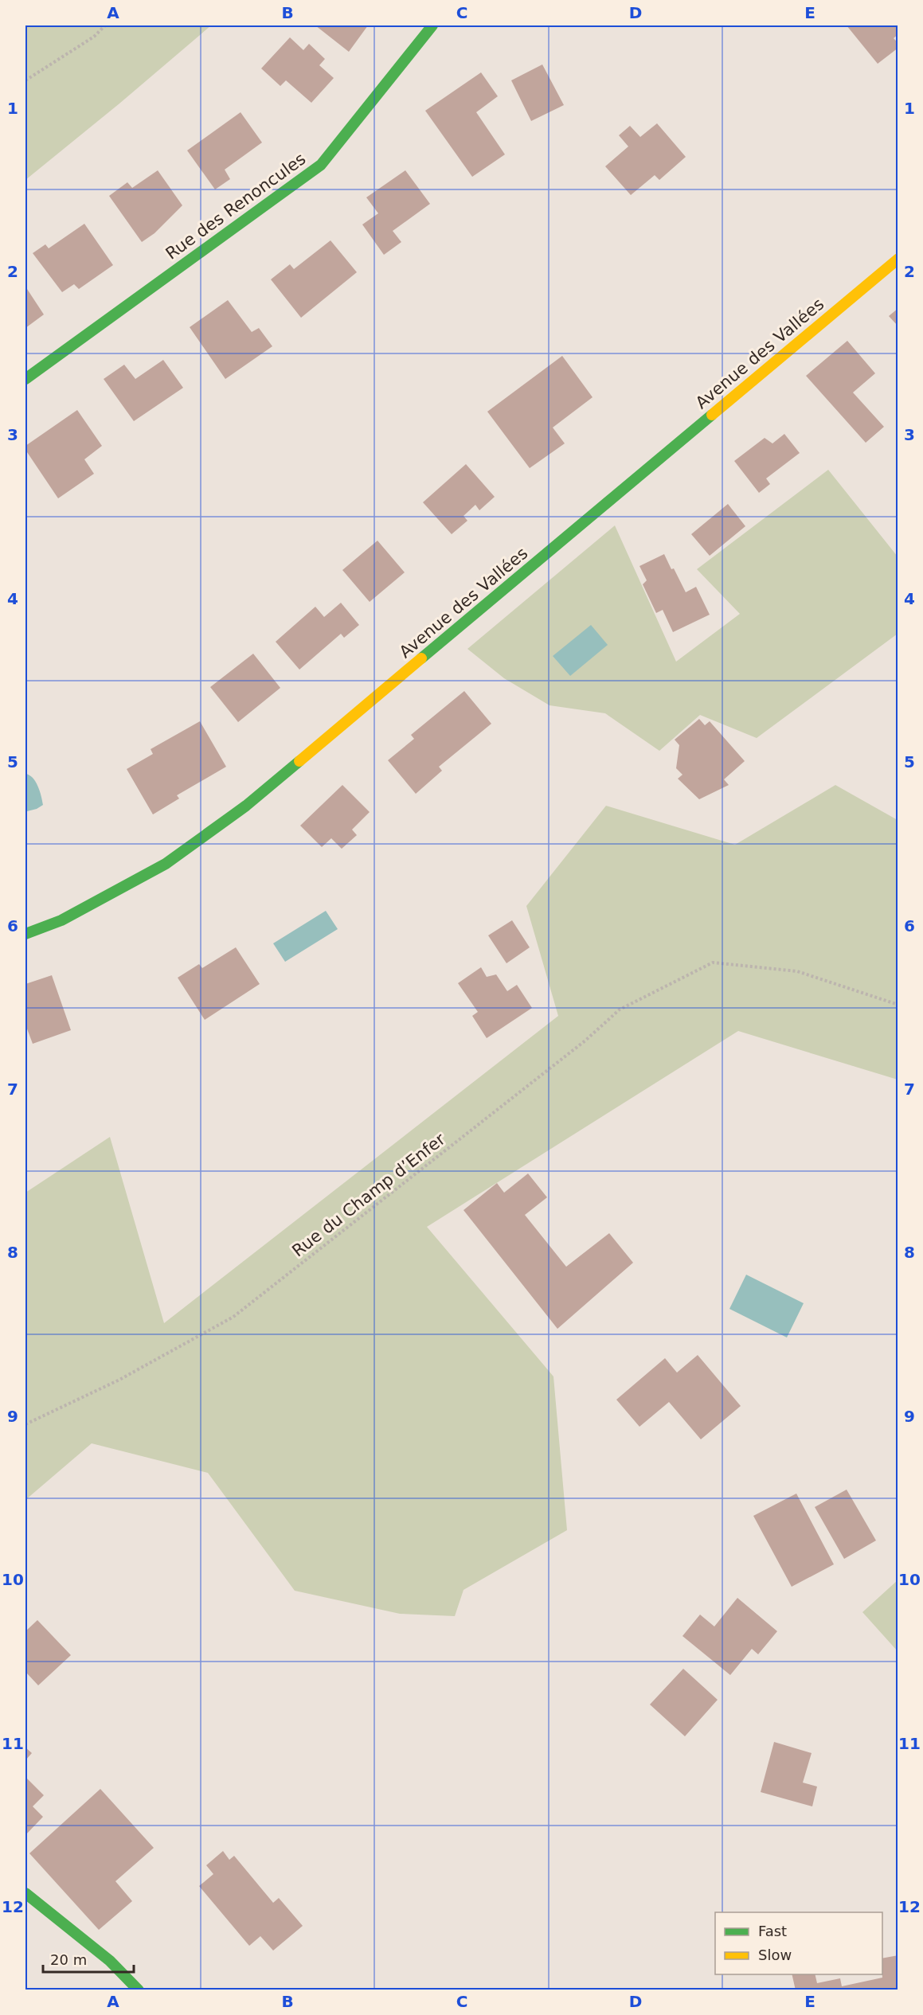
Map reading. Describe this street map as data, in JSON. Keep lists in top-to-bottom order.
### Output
{
  "streets": {
    "street": ["Rue des Renoncules", "Avenue des Vallées"],
    "path": ["Rue du Champ d’Enfer"]
  },
  "legend": ["Fast", "Slow"],
  "scale_bar": "20 m",
  "grid": {
    "columns": [
      "A",
      "B",
      "C",
      "D",
      "E"
    ],
    "rows": [
      "1",
      "2",
      "3",
      "4",
      "5",
      "6",
      "7",
      "8",
      "9",
      "10",
      "11",
      "12"
    ]
  }
}
